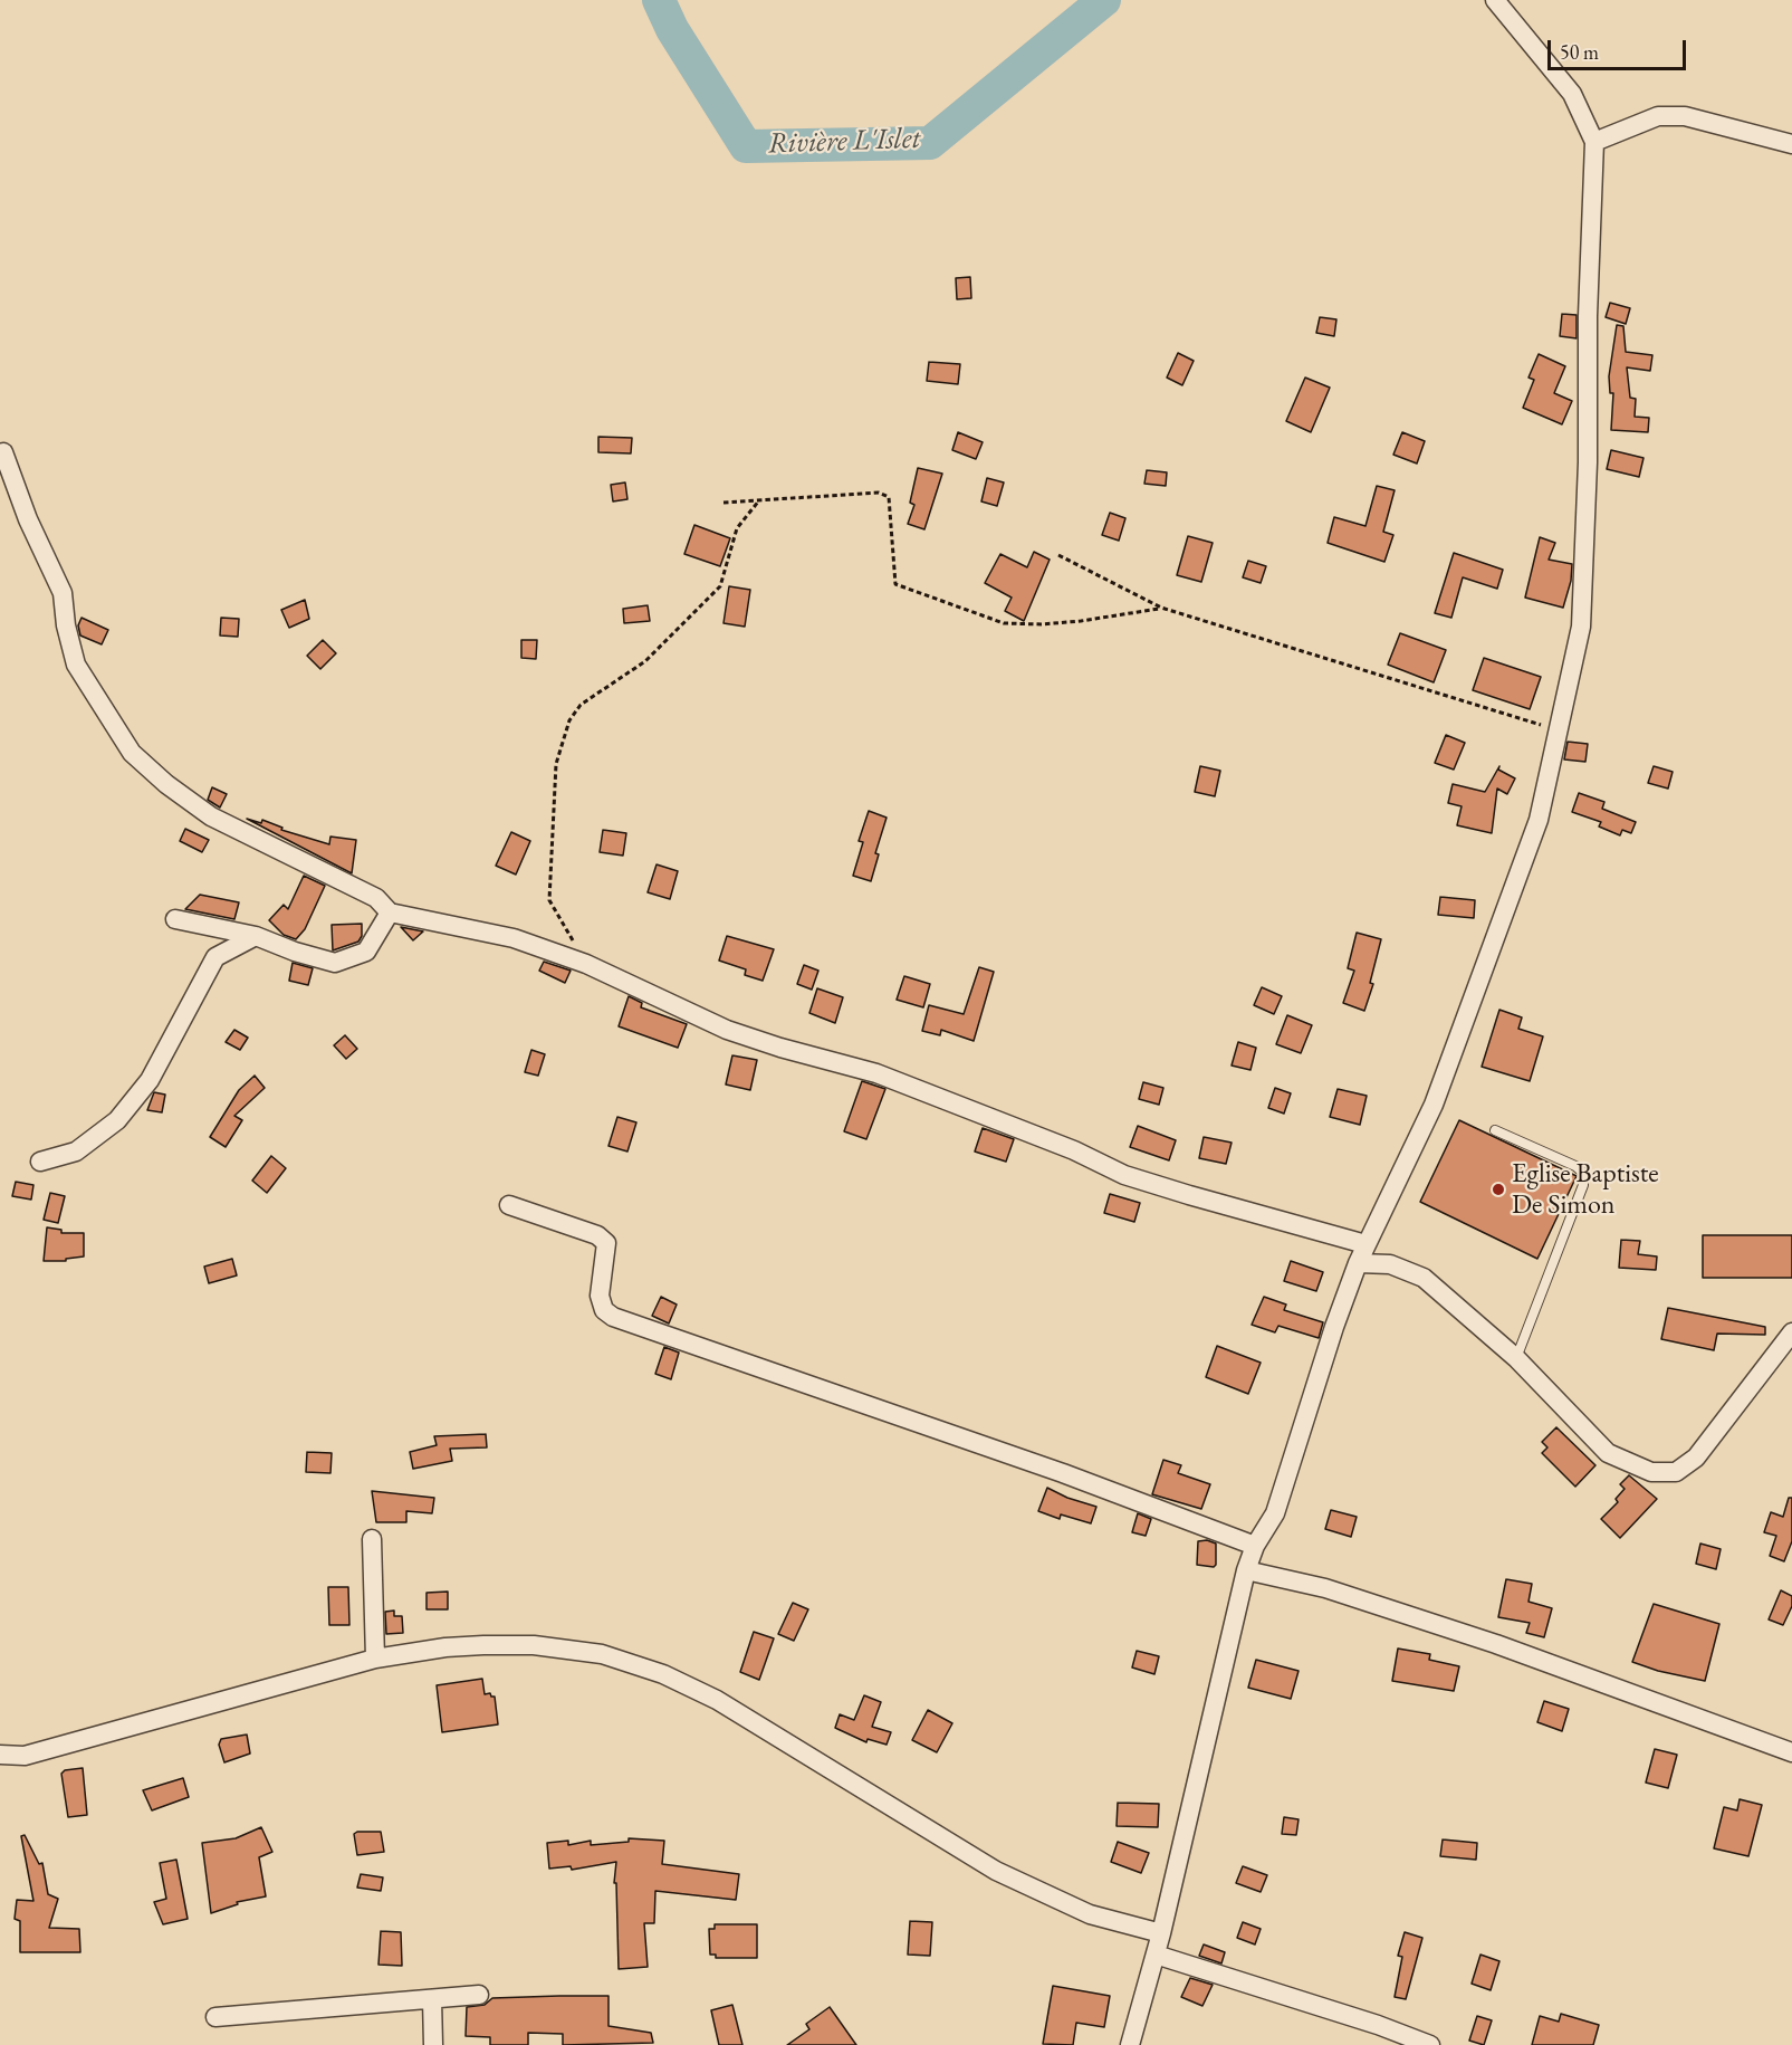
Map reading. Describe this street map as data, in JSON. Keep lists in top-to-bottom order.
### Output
{
  "water": ["Rivière L'Islet"],
  "places": ["Eglise Baptiste De Simon"],
  "scale_bar": "50 m"
}
